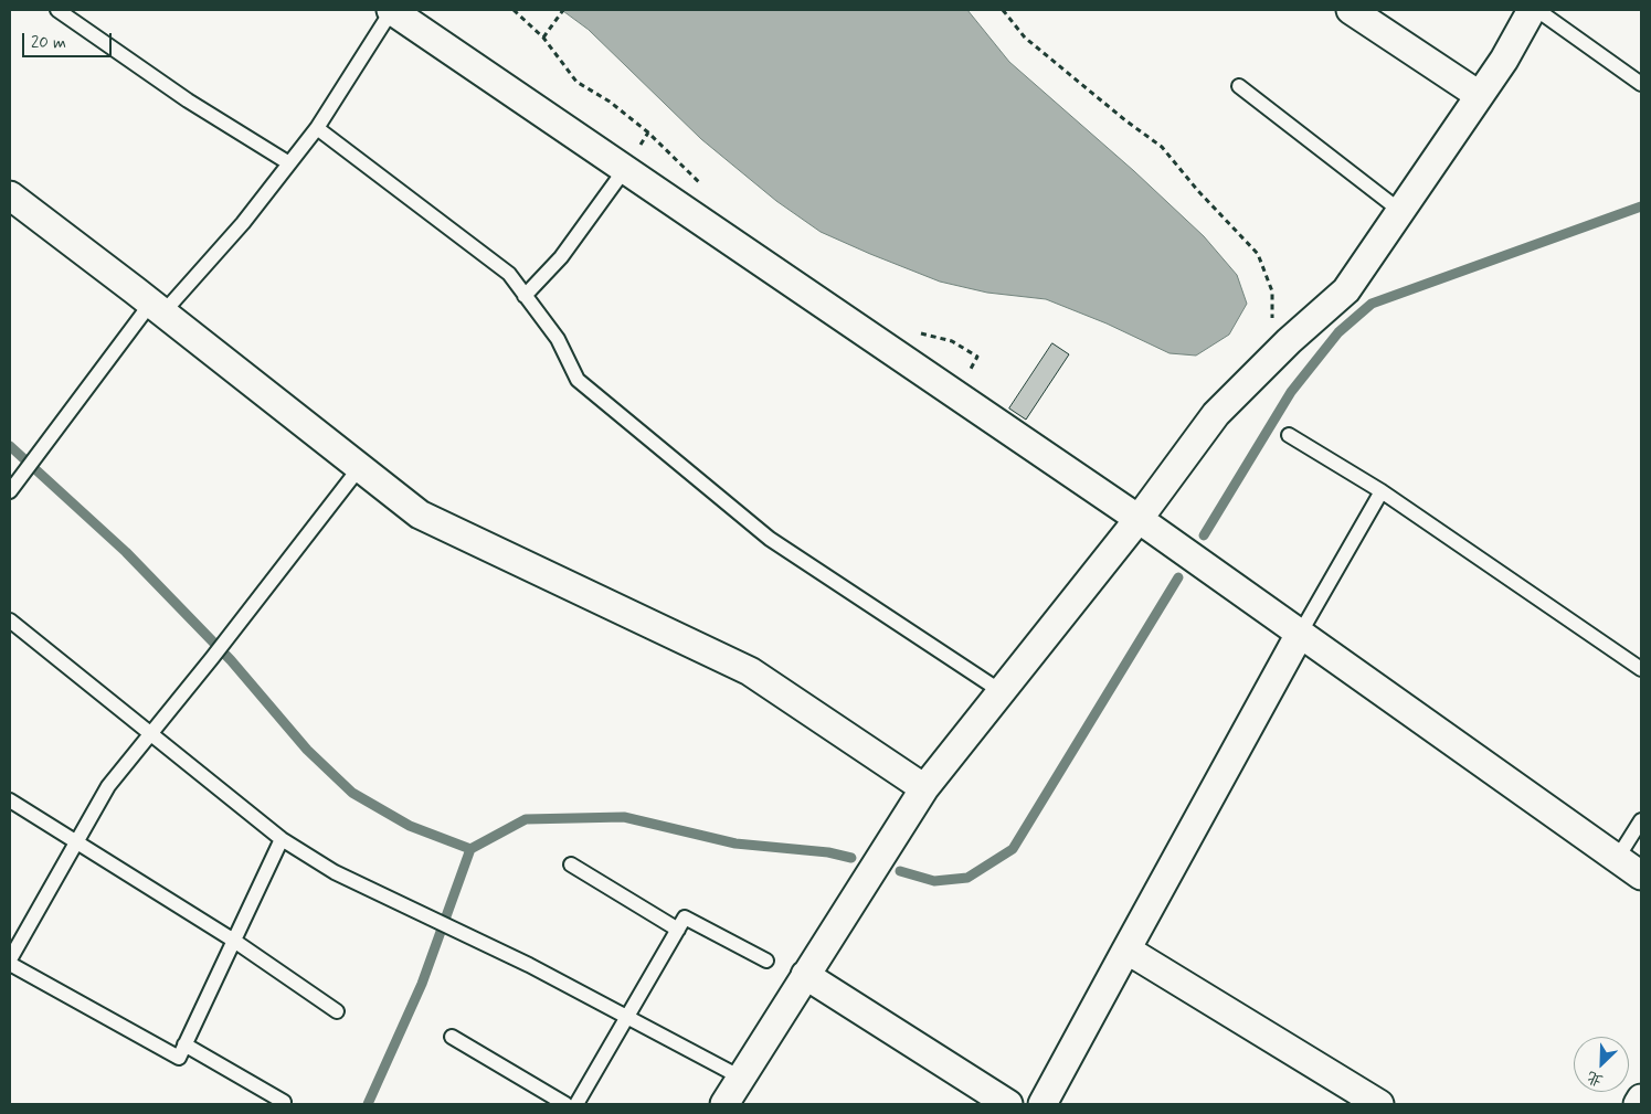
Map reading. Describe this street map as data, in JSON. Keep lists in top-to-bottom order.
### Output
{
  "scale_bar": "20 m",
  "north": "bottom left"
}
